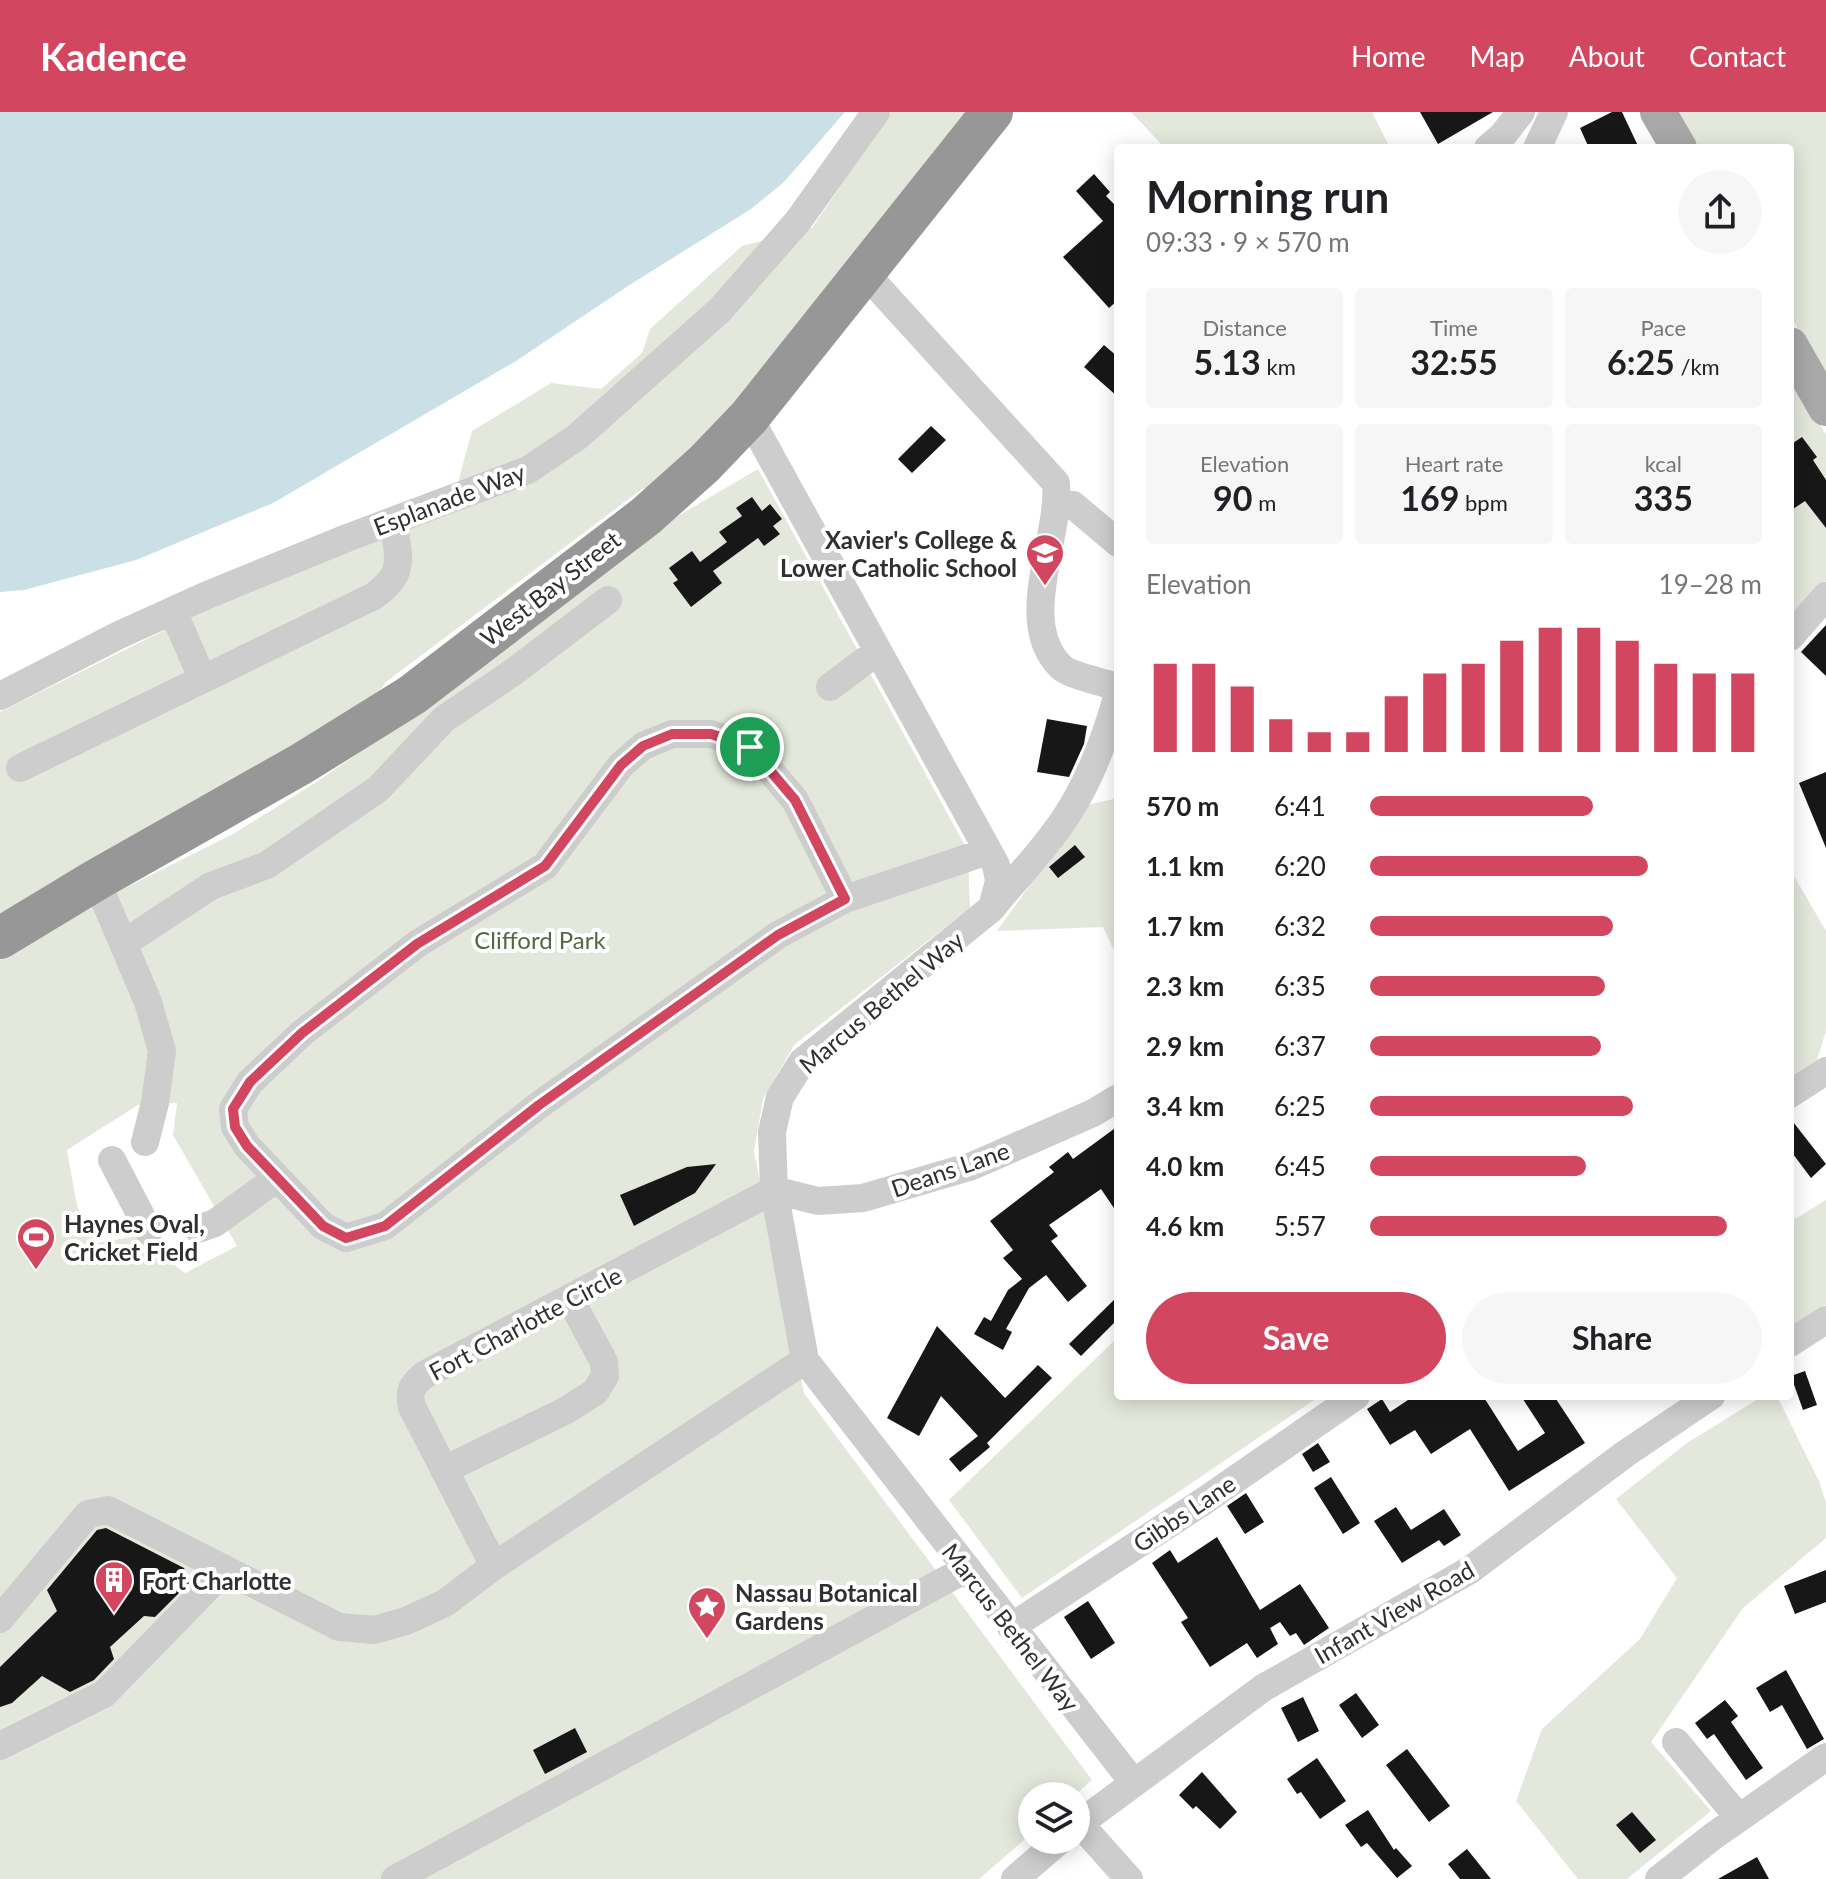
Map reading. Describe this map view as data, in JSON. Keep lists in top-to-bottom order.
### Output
{
  "streets": {
    "highway": ["West Bay Street"],
    "street": [
      "Esplanade Way",
      "Marcus Bethel Way",
      "Deans Lane",
      "Fort Charlotte Circle",
      "Gibbs Lane",
      "Infant View Road"
    ]
  },
  "crossings": [
    ["Marcus Bethel Way", "Deans Lane"],
    ["Marcus Bethel Way", "Fort Charlotte Circle"],
    ["Marcus Bethel Way", "Gibbs Lane"],
    ["Marcus Bethel Way", "Infant View Road"],
    ["Deans Lane", "Fort Charlotte Circle"]
  ],
  "parks": ["Clifford Park"],
  "places": {
    "school or university": ["Xavier's College & Lower Catholic School"],
    "sports": ["Haynes Oval, Cricket Field"],
    "building": ["Fort Charlotte"],
    "place": ["Nassau Botanical Gardens"]
  },
  "page": {
    "header": "Kadence",
    "nav": [
      "Home",
      "Map",
      "About",
      "Contact"
    ],
    "heading": ["Morning run", "09:33 · 9 × 570 m"],
    "stats": [
      ["Distance", "5.13 km"],
      ["Time", "32:55"],
      ["Pace", "6:25 /km"],
      ["Elevation", "90 m"],
      ["Heart rate", "169 bpm"],
      ["kcal", "335"]
    ],
    "chart": ["Elevation", "19–28 m"],
    "list": [
      {
        "name": "570 m",
        "note": "6:41"
      },
      {
        "name": "1.1 km",
        "note": "6:20"
      },
      {
        "name": "1.7 km",
        "note": "6:32"
      },
      {
        "name": "2.3 km",
        "note": "6:35"
      },
      {
        "name": "2.9 km",
        "note": "6:37"
      },
      {
        "name": "3.4 km",
        "note": "6:25"
      },
      {
        "name": "4.0 km",
        "note": "6:45"
      },
      {
        "name": "4.6 km",
        "note": "5:57"
      }
    ],
    "buttons": ["Save", "Share"]
  }
}
